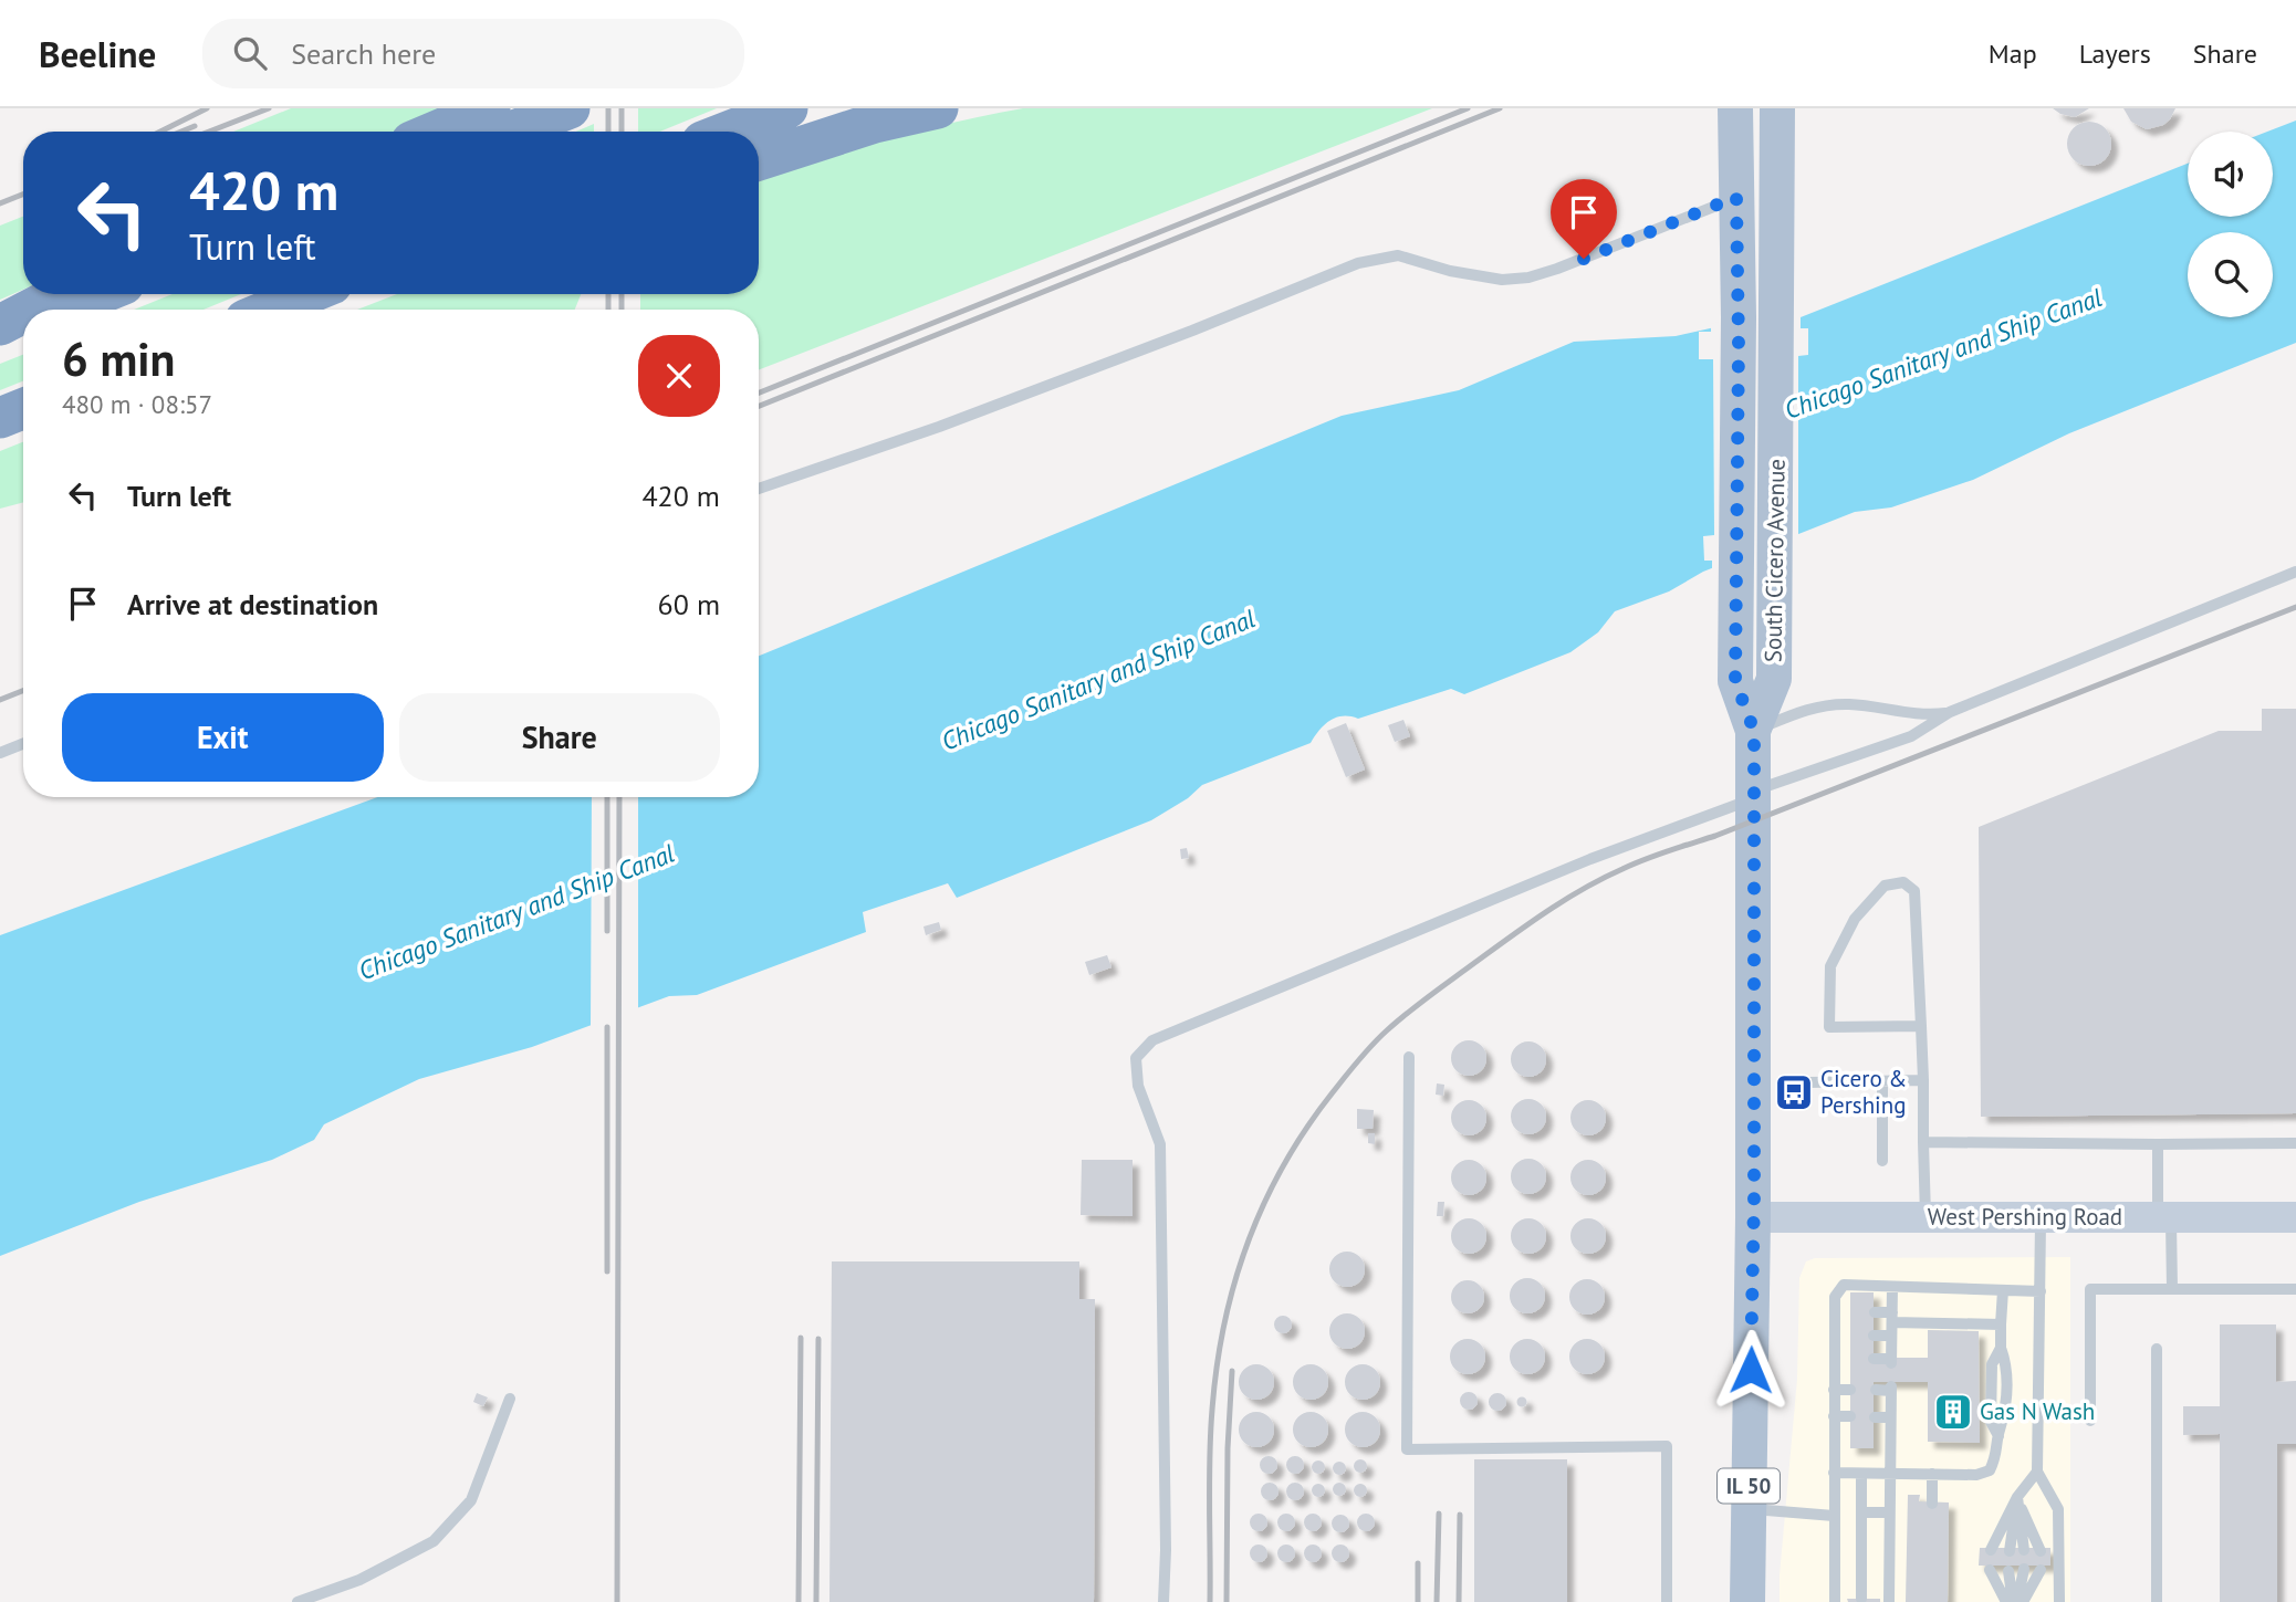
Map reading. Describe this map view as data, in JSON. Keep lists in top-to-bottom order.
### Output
{
  "streets": {
    "main road": ["South Cicero Avenue", "West Pershing Road", "IL 50"]
  },
  "crossings": [
    ["South Cicero Avenue", "West Pershing Road"]
  ],
  "water": ["Chicago Sanitary and Ship Canal"],
  "places": {
    "bus stop": ["Cicero & Pershing"],
    "building": ["Gas N Wash"]
  },
  "page": {
    "header": "Beeline",
    "search": "Search here",
    "nav": ["Map", "Layers", "Share"],
    "turn": ["420 m", "Turn left"],
    "heading": ["6 min", "480 m · 08:57"],
    "list": [
      {
        "name": "Turn left",
        "value": "420 m"
      },
      {
        "name": "Arrive at destination",
        "value": "60 m"
      }
    ],
    "buttons": ["Exit", "Share"]
  }
}
